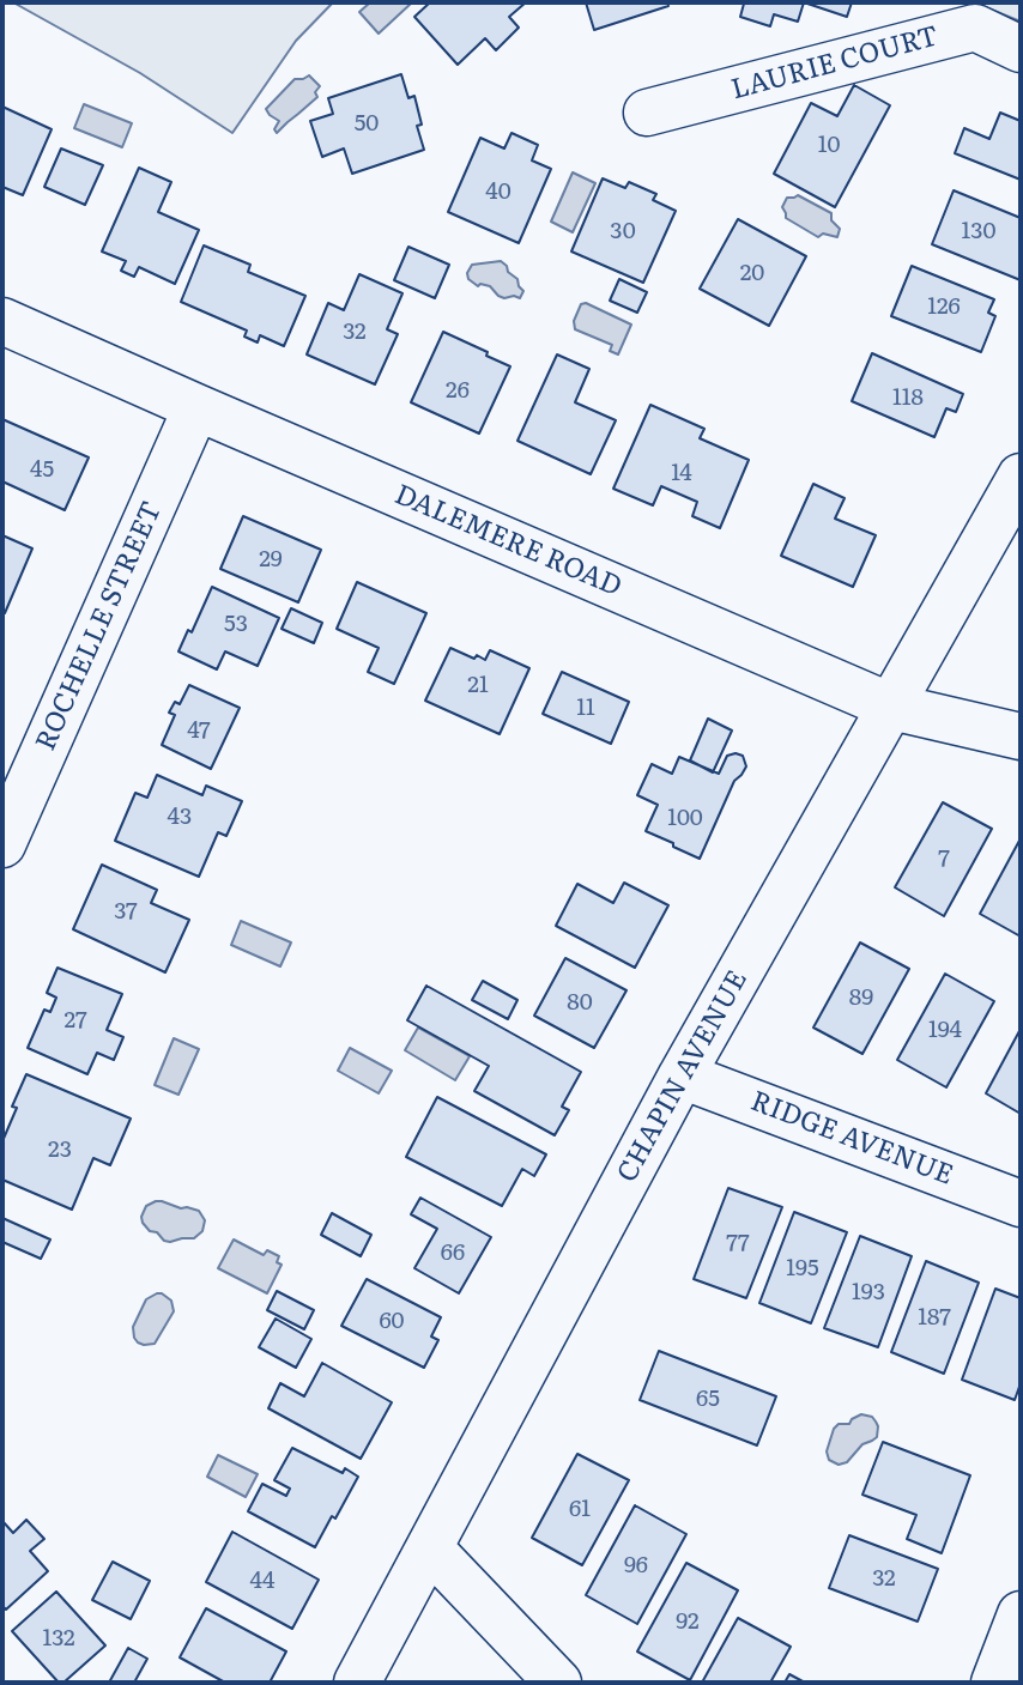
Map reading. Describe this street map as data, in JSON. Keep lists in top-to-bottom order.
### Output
{
  "streets": {
    "street": [
      "LAURIE COURT",
      "DALEMERE ROAD",
      "ROCHELLE STREET",
      "CHAPIN AVENUE",
      "RIDGE AVENUE"
    ]
  },
  "crossings": [
    ["DALEMERE ROAD", "ROCHELLE STREET"],
    ["DALEMERE ROAD", "CHAPIN AVENUE"],
    ["CHAPIN AVENUE", "RIDGE AVENUE"]
  ],
  "house_numbers": [
    "50",
    "10",
    "40",
    "30",
    "130",
    "20",
    "126",
    "32",
    "26",
    "118",
    "45",
    "14",
    "29",
    "53",
    "21",
    "11",
    "47",
    "43",
    "100",
    "7",
    "37",
    "89",
    "80",
    "27",
    "194",
    "23",
    "77",
    "66",
    "195",
    "193",
    "187",
    "60",
    "65",
    "61",
    "96",
    "32",
    "44",
    "92",
    "132"
  ]
}
